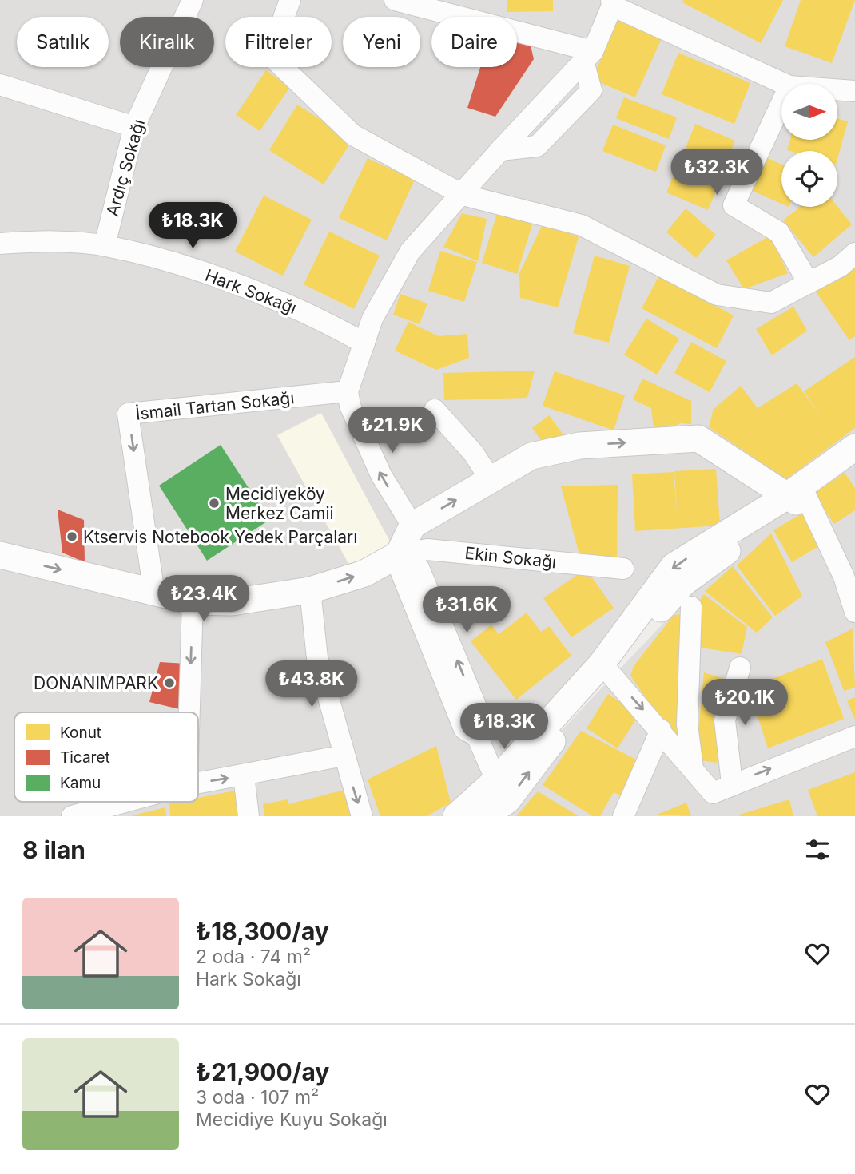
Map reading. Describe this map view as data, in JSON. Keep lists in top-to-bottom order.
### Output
{
  "streets": {
    "street": [
      "Ardıç Sokağı",
      "Hark Sokağı",
      "İsmail Tartan Sokağı",
      "Ekin Sokağı"
    ]
  },
  "crossings": [
    ["Ardıç Sokağı", "Hark Sokağı"]
  ],
  "places": ["Mecidiyeköy Merkez Camii", "Ktservis Notebook Yedek Parçaları", "DONANIMPARK"],
  "legend": ["Konut", "Ticaret", "Kamu"],
  "north": "right",
  "page": {
    "chip": [
      "Satılık",
      "Kiralık",
      "Filtreler",
      "Yeni",
      "Daire"
    ],
    "price": [
      "₺32.3K",
      "₺18.3K",
      "₺21.9K",
      "₺23.4K",
      "₺31.6K",
      "₺43.8K",
      "₺20.1K",
      "₺18.3K"
    ],
    "heading": "8 ilan",
    "list": [
      {
        "name": "₺18,300/ay",
        "note": "2 oda · 74 m² · Hark Sokağı"
      },
      {
        "name": "₺21,900/ay",
        "note": "3 oda · 107 m² · Mecidiye Kuyu Sokağı"
      }
    ]
  }
}
